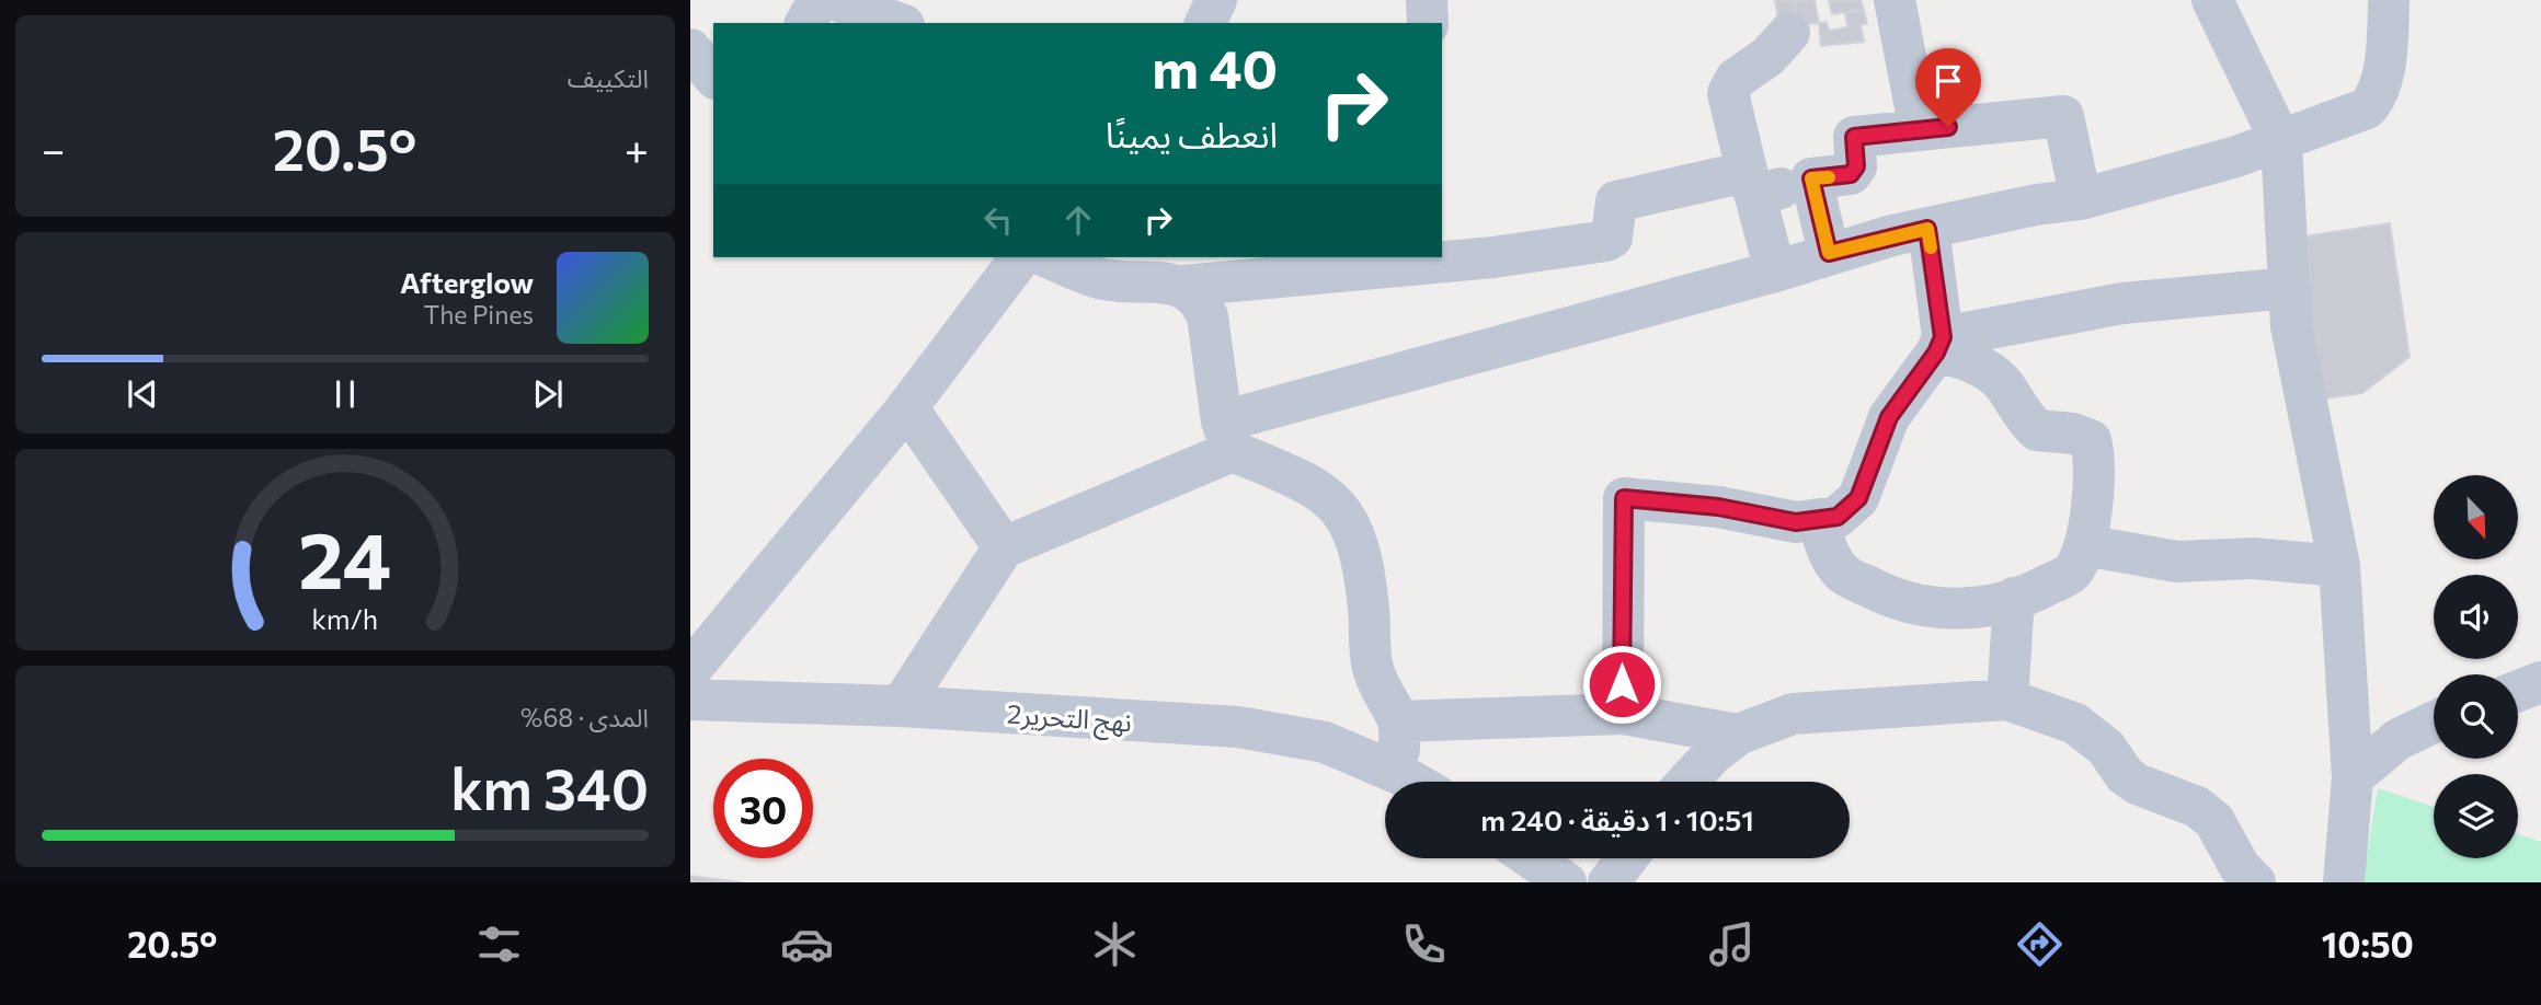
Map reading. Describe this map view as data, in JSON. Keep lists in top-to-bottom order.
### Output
{
  "streets": {
    "street": ["نهج التحرير2"]
  },
  "north": "bottom right",
  "page": {
    "tile": [
      "التكييف",
      ["المدى · 68%", "340 km"]
    ],
    "turn": ["40 m", "انعطف يمينًا"],
    "heat": ["−", "20.5°", "+"],
    "song": ["Afterglow", "The Pines"],
    "limit": "30",
    "trip": "10:51 · 1 دقيقة · 240 m",
    "tabs": ["10:50", "20.5°"],
    "gauge": ["24", "km/h"]
  }
}
